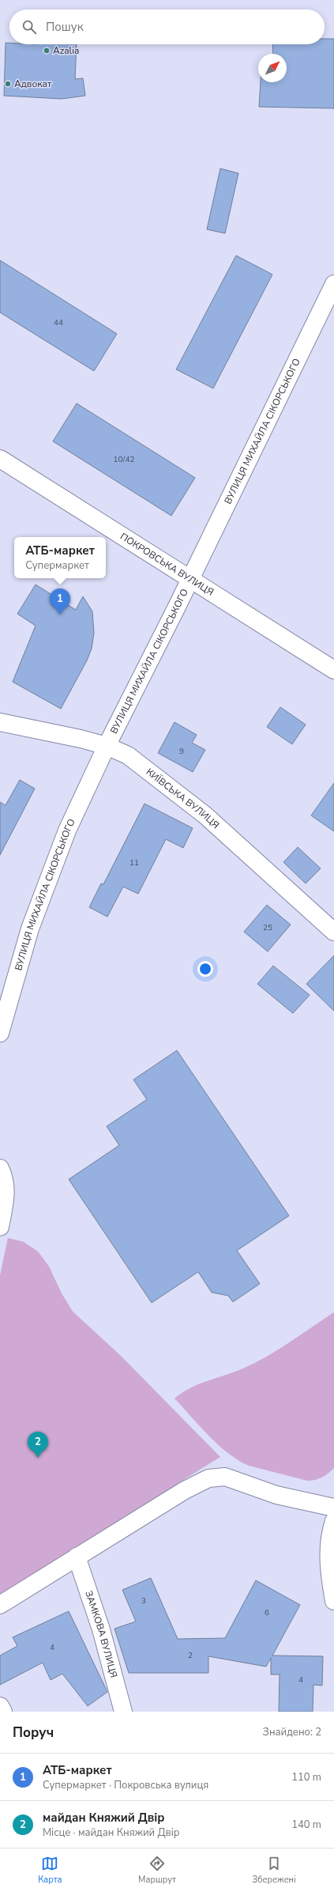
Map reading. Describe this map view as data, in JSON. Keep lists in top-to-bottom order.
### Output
{
  "streets": {
    "street": [
      "ВУЛИЦЯ МИХАЙЛА СІКОРСЬКОГО",
      "ПОКРОВСЬКА ВУЛИЦЯ",
      "КИЇВСЬКА ВУЛИЦЯ",
      "ЗАМКОВА ВУЛИЦЯ"
    ]
  },
  "crossings": [
    ["ВУЛИЦЯ МИХАЙЛА СІКОРСЬКОГО", "ПОКРОВСЬКА ВУЛИЦЯ"],
    ["ВУЛИЦЯ МИХАЙЛА СІКОРСЬКОГО", "КИЇВСЬКА ВУЛИЦЯ"]
  ],
  "places": ["Azalia", "Адвокат"],
  "house_numbers": [
    "44",
    "10/42",
    "9",
    "11",
    "25",
    "3",
    "6",
    "4",
    "2",
    "4"
  ],
  "north": "top right",
  "page": {
    "search": "Пошук",
    "popup": ["АТБ-маркет", "Супермаркет"],
    "pins": ["1", "2"],
    "heading": ["Поруч", "Знайдено: 2"],
    "list": [
      {
        "mark": "1",
        "name": "АТБ-маркет",
        "note": "Супермаркет · Покровська вулиця",
        "value": "110 m"
      },
      {
        "mark": "2",
        "name": "майдан Княжий Двір",
        "note": "Місце · майдан Княжий Двір",
        "value": "140 m"
      }
    ],
    "nav": ["Карта", "Маршрут", "Збережені"]
  }
}
